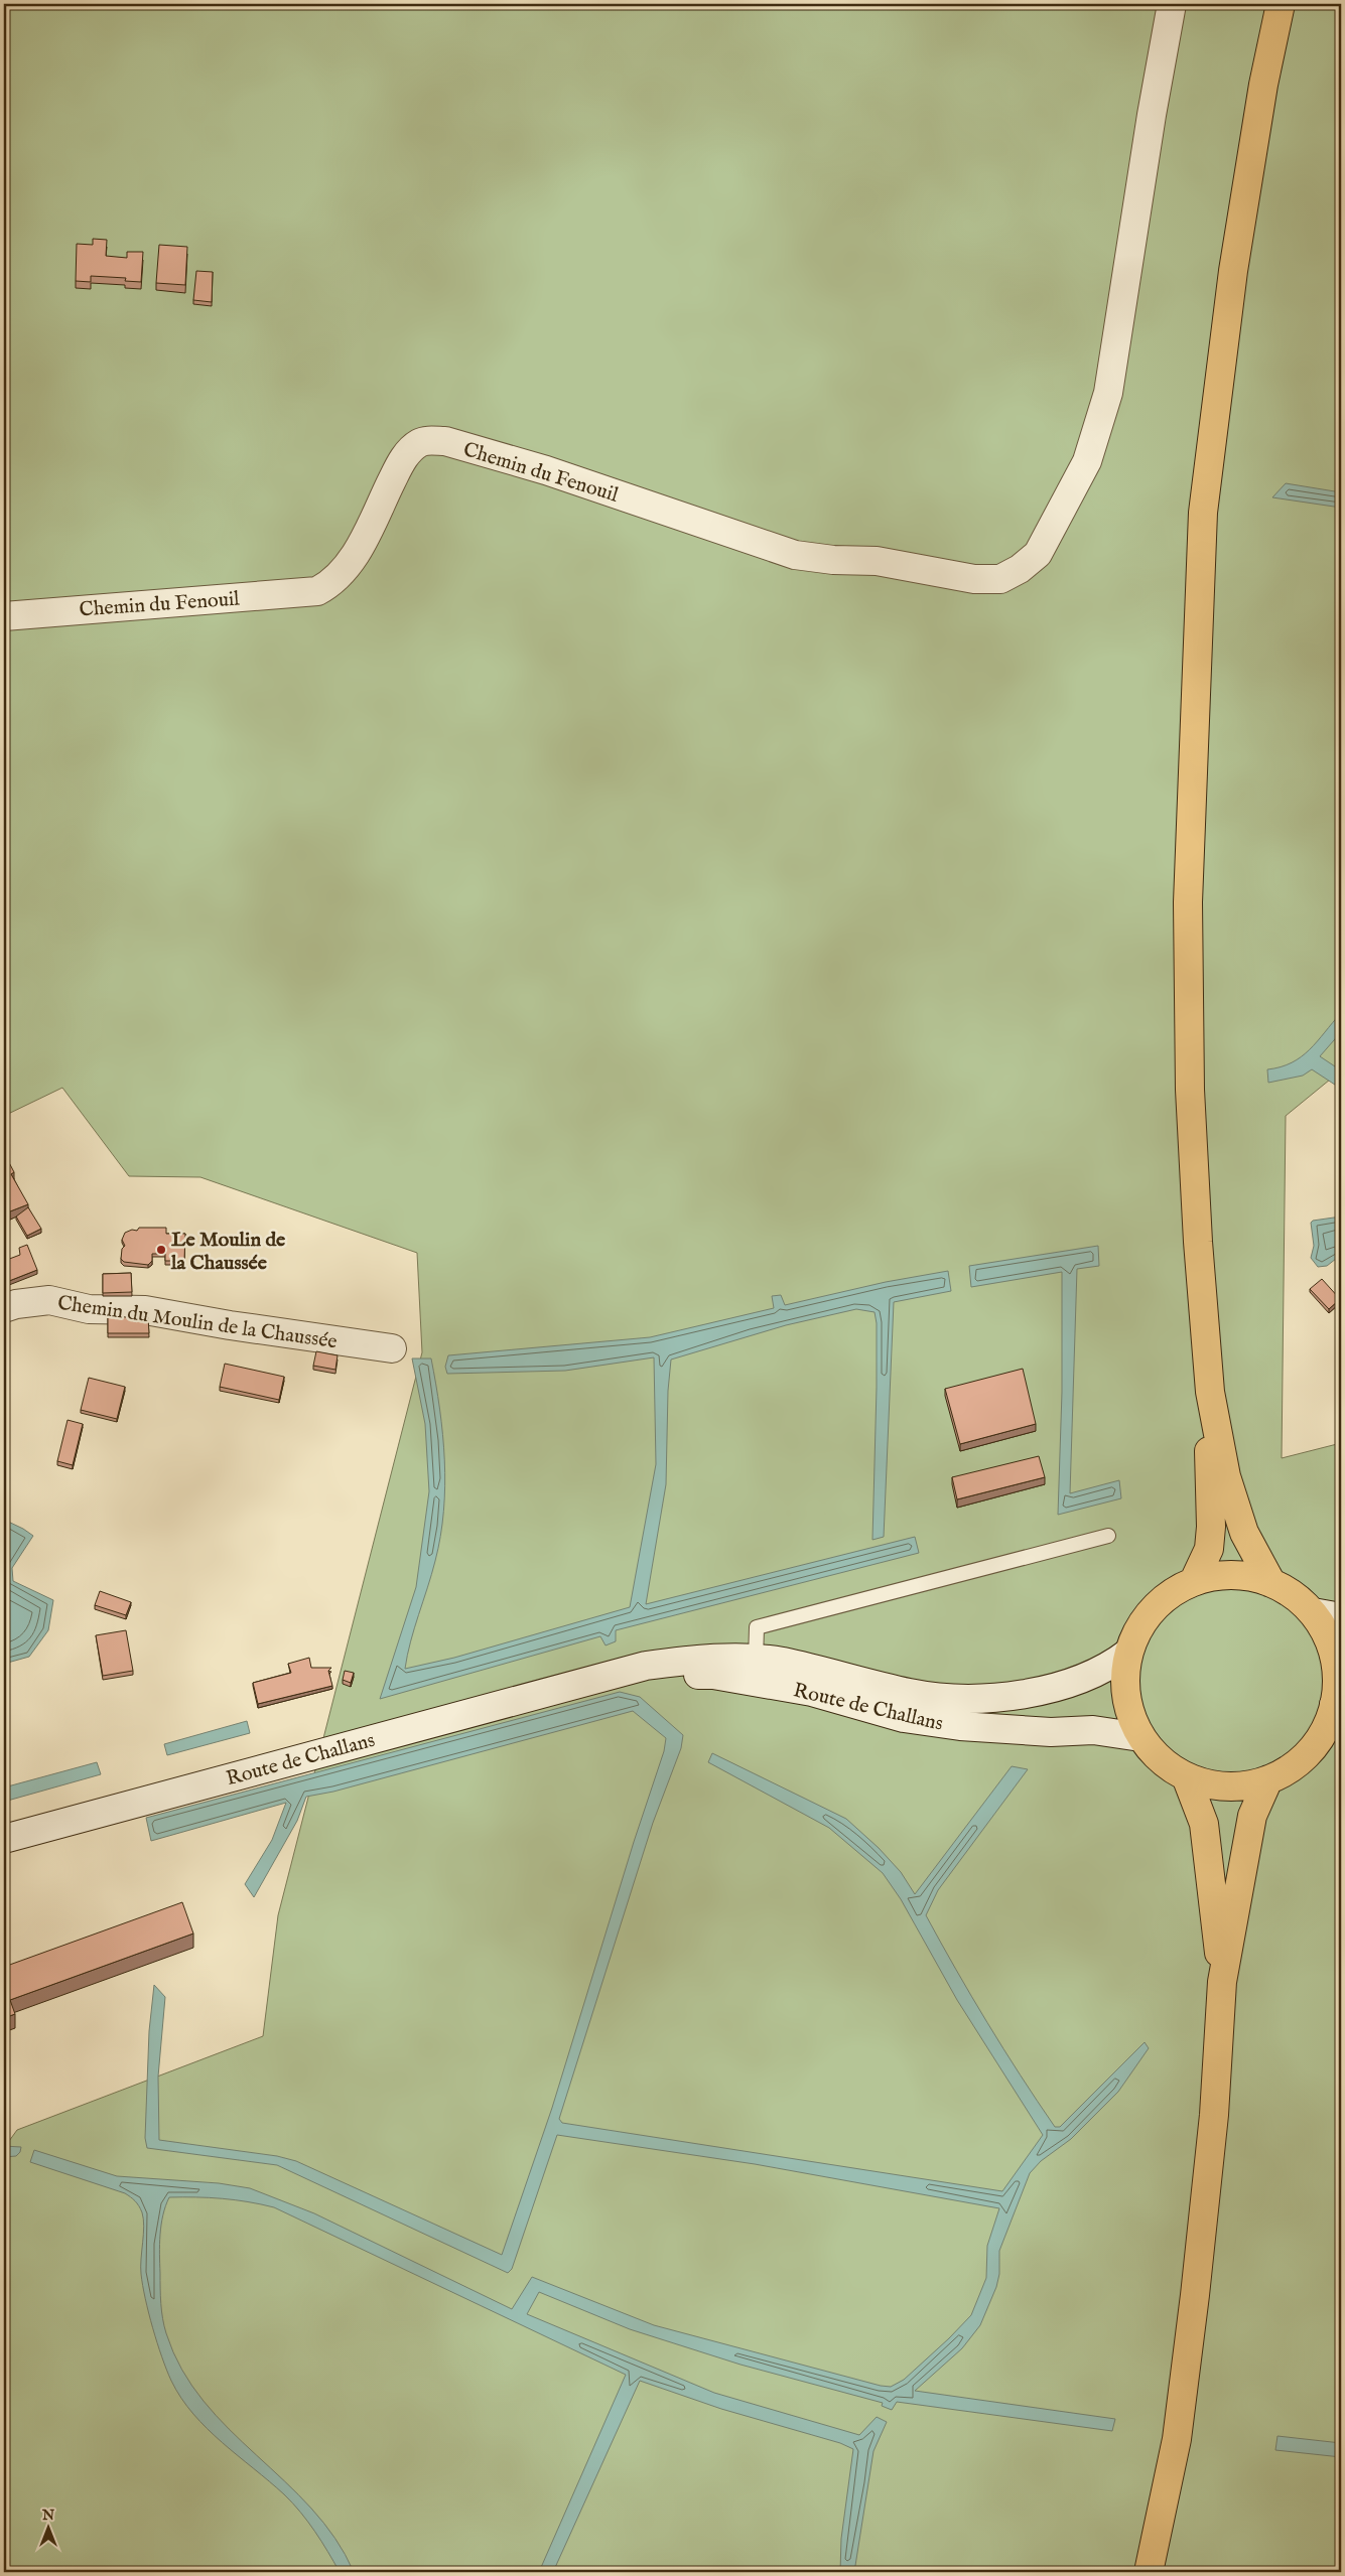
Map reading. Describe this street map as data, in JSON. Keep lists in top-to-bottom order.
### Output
{
  "streets": {
    "street": ["Chemin du Fenouil", "Chemin du Moulin de la Chaussée", "Route de Challans"]
  },
  "places": ["Le Moulin de la Chaussée"],
  "north": "top"
}
